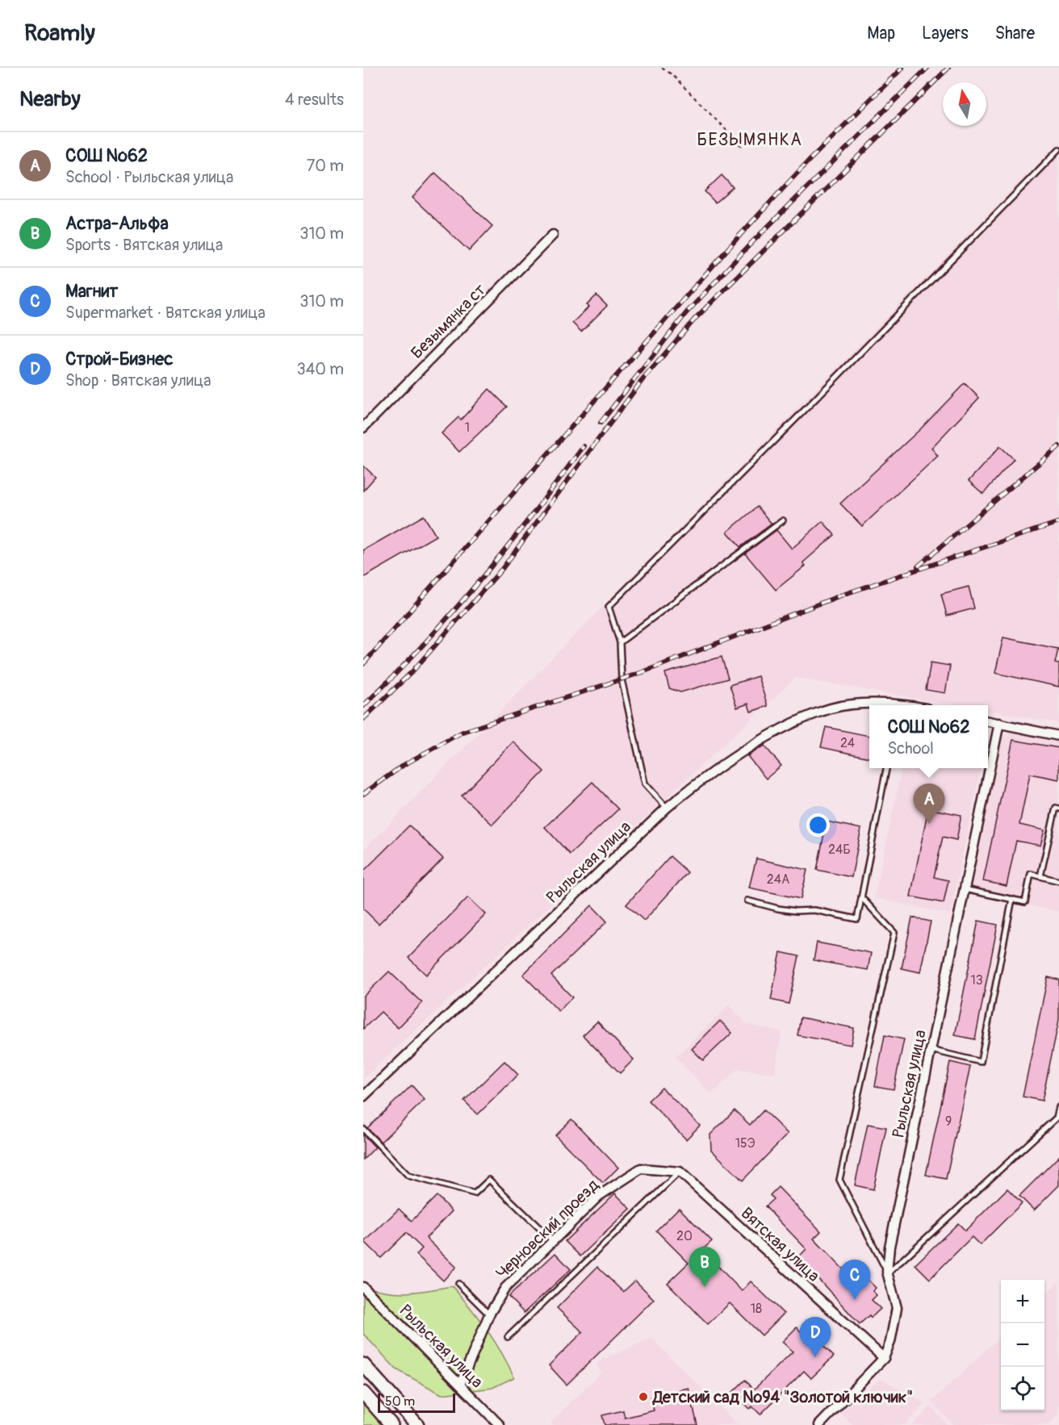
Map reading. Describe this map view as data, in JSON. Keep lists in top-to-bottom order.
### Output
{
  "streets": {
    "street": [
      "Безымянка ст",
      "Рыльская улица",
      "Черновский проезд",
      "Вятская улица"
    ]
  },
  "crossings": [
    ["Рыльская улица", "Черновский проезд"],
    ["Рыльская улица", "Вятская улица"],
    ["Черновский проезд", "Вятская улица"]
  ],
  "districts": ["БЕЗЫМЯНКА"],
  "places": ["Детский сад №94 \"Золотой ключик\""],
  "house_numbers": [
    "1",
    "24",
    "24Б",
    "24А",
    "13",
    "9",
    "15Э",
    "20",
    "18"
  ],
  "scale_bar": "50 m",
  "north": "top",
  "page": {
    "header": "Roamly",
    "nav": ["Map", "Layers", "Share"],
    "heading": ["Nearby", "4 results"],
    "list": [
      {
        "mark": "A",
        "name": "СОШ №62",
        "note": "School · Рыльская улица",
        "value": "70 m"
      },
      {
        "mark": "B",
        "name": "Астра-Альфа",
        "note": "Sports · Вятская улица",
        "value": "310 m"
      },
      {
        "mark": "C",
        "name": "Магнит",
        "note": "Supermarket · Вятская улица",
        "value": "310 m"
      },
      {
        "mark": "D",
        "name": "Строй-Бизнес",
        "note": "Shop · Вятская улица",
        "value": "340 m"
      }
    ],
    "popup": ["СОШ №62", "School"],
    "pins": [
      "A",
      "B",
      "C",
      "D"
    ],
    "map_buttons": ["+", "−"],
    "scale": "50 m"
  }
}
